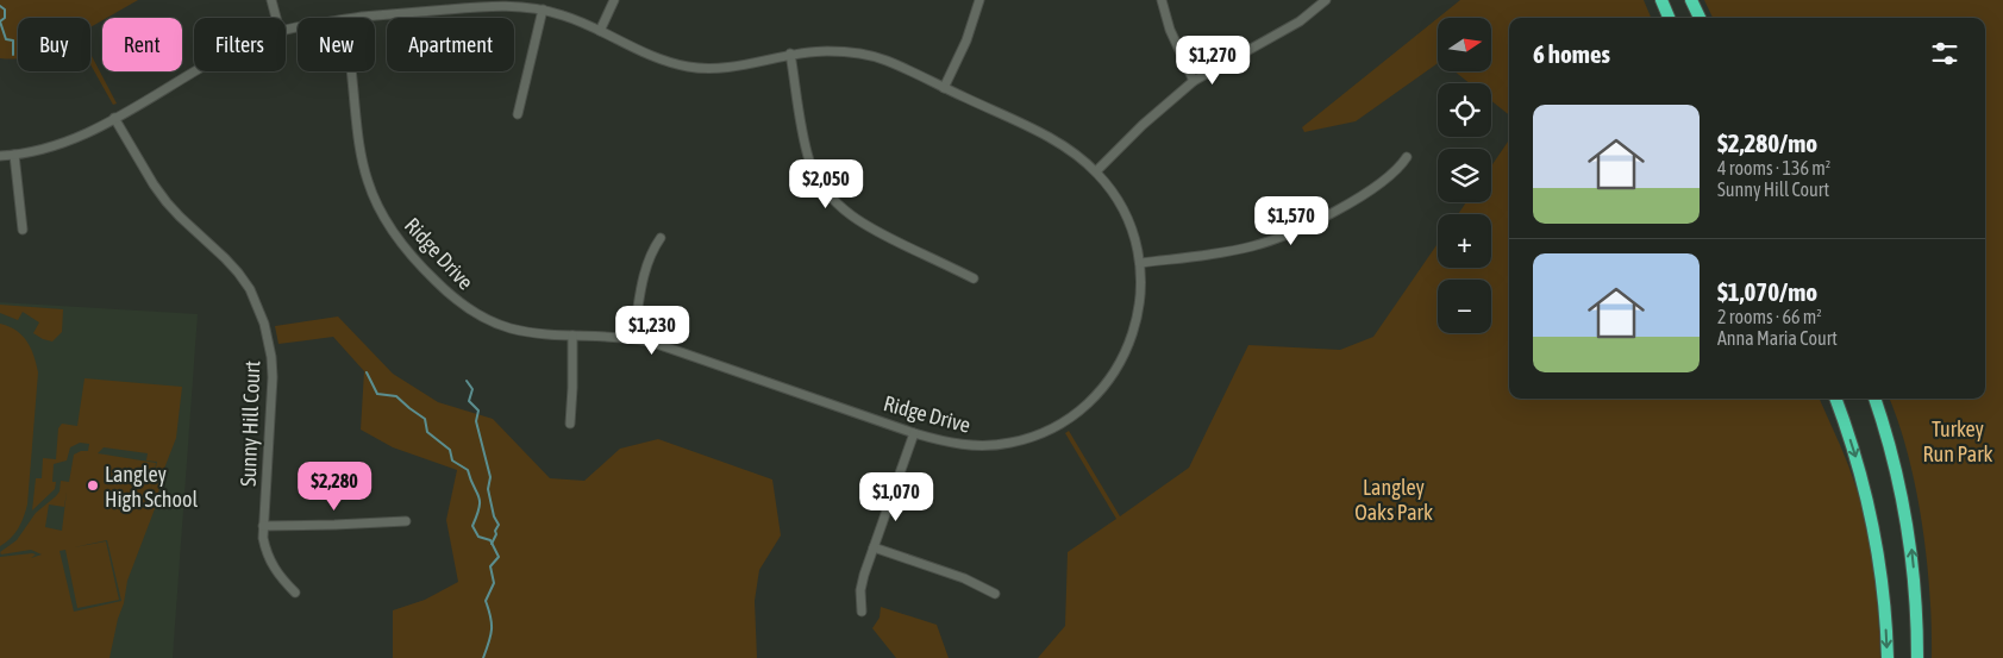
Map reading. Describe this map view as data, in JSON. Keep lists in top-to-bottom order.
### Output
{
  "streets": {
    "street": ["Ridge Drive", "Sunny Hill Court"]
  },
  "crossings": [
    ["Ridge Drive", "Sunny Hill Court"]
  ],
  "parks": ["Turkey Run Park", "Langley Oaks Park"],
  "places": ["Langley High School"],
  "north": "right",
  "page": {
    "map_buttons": ["+", "−"],
    "chip": [
      "Buy",
      "Rent",
      "Filters",
      "New",
      "Apartment"
    ],
    "heading": "6 homes",
    "price": [
      "$1,270",
      "$2,050",
      "$1,570",
      "$1,230",
      "$2,280",
      "$1,070"
    ],
    "list": [
      {
        "name": "$2,280/mo",
        "note": "4 rooms · 136 m² · Sunny Hill Court"
      },
      {
        "name": "$1,070/mo",
        "note": "2 rooms · 66 m² · Anna Maria Court"
      }
    ]
  }
}
